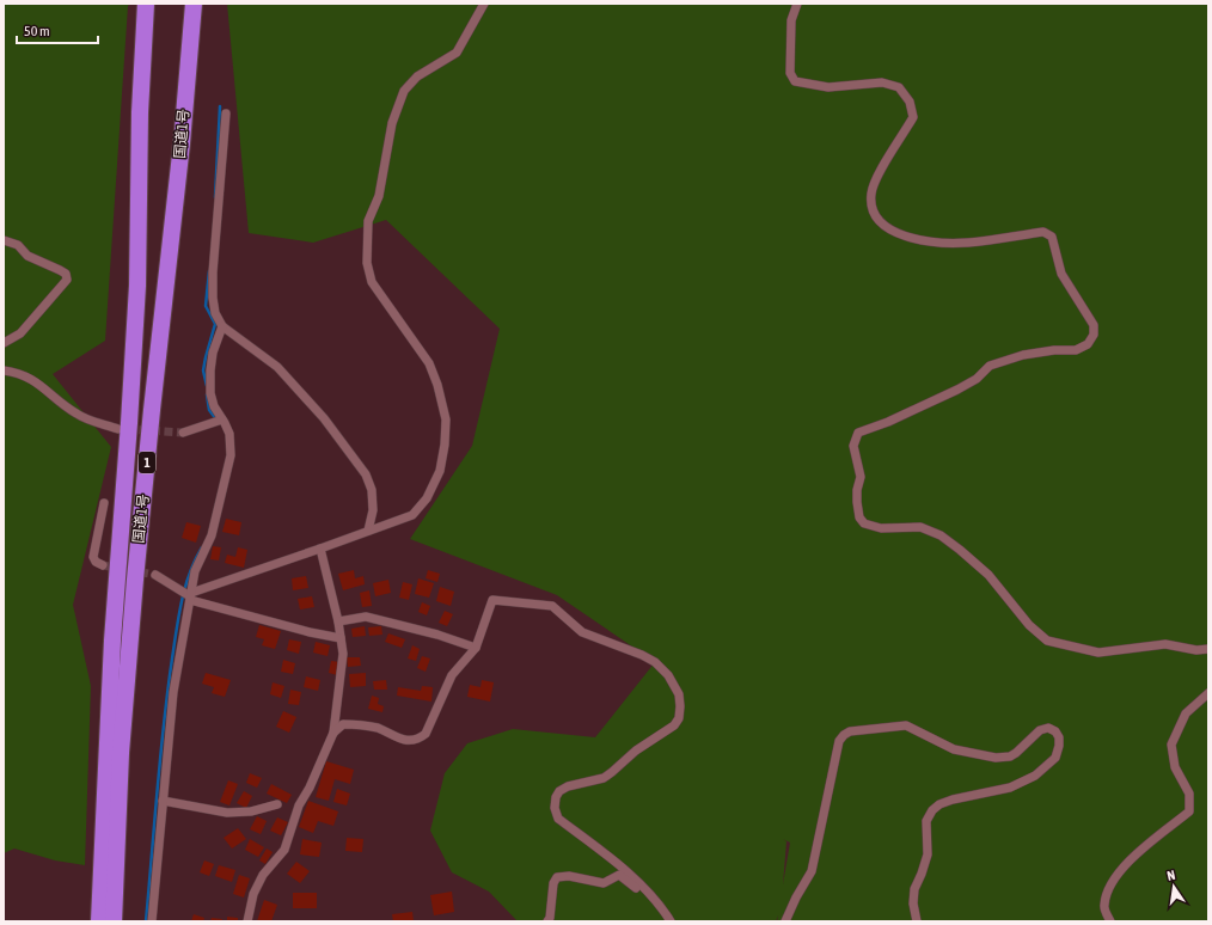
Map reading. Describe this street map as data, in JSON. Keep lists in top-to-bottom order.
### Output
{
  "streets": {
    "highway": ["国道1号", "1"]
  },
  "scale_bar": "50 m",
  "north": "top"
}
